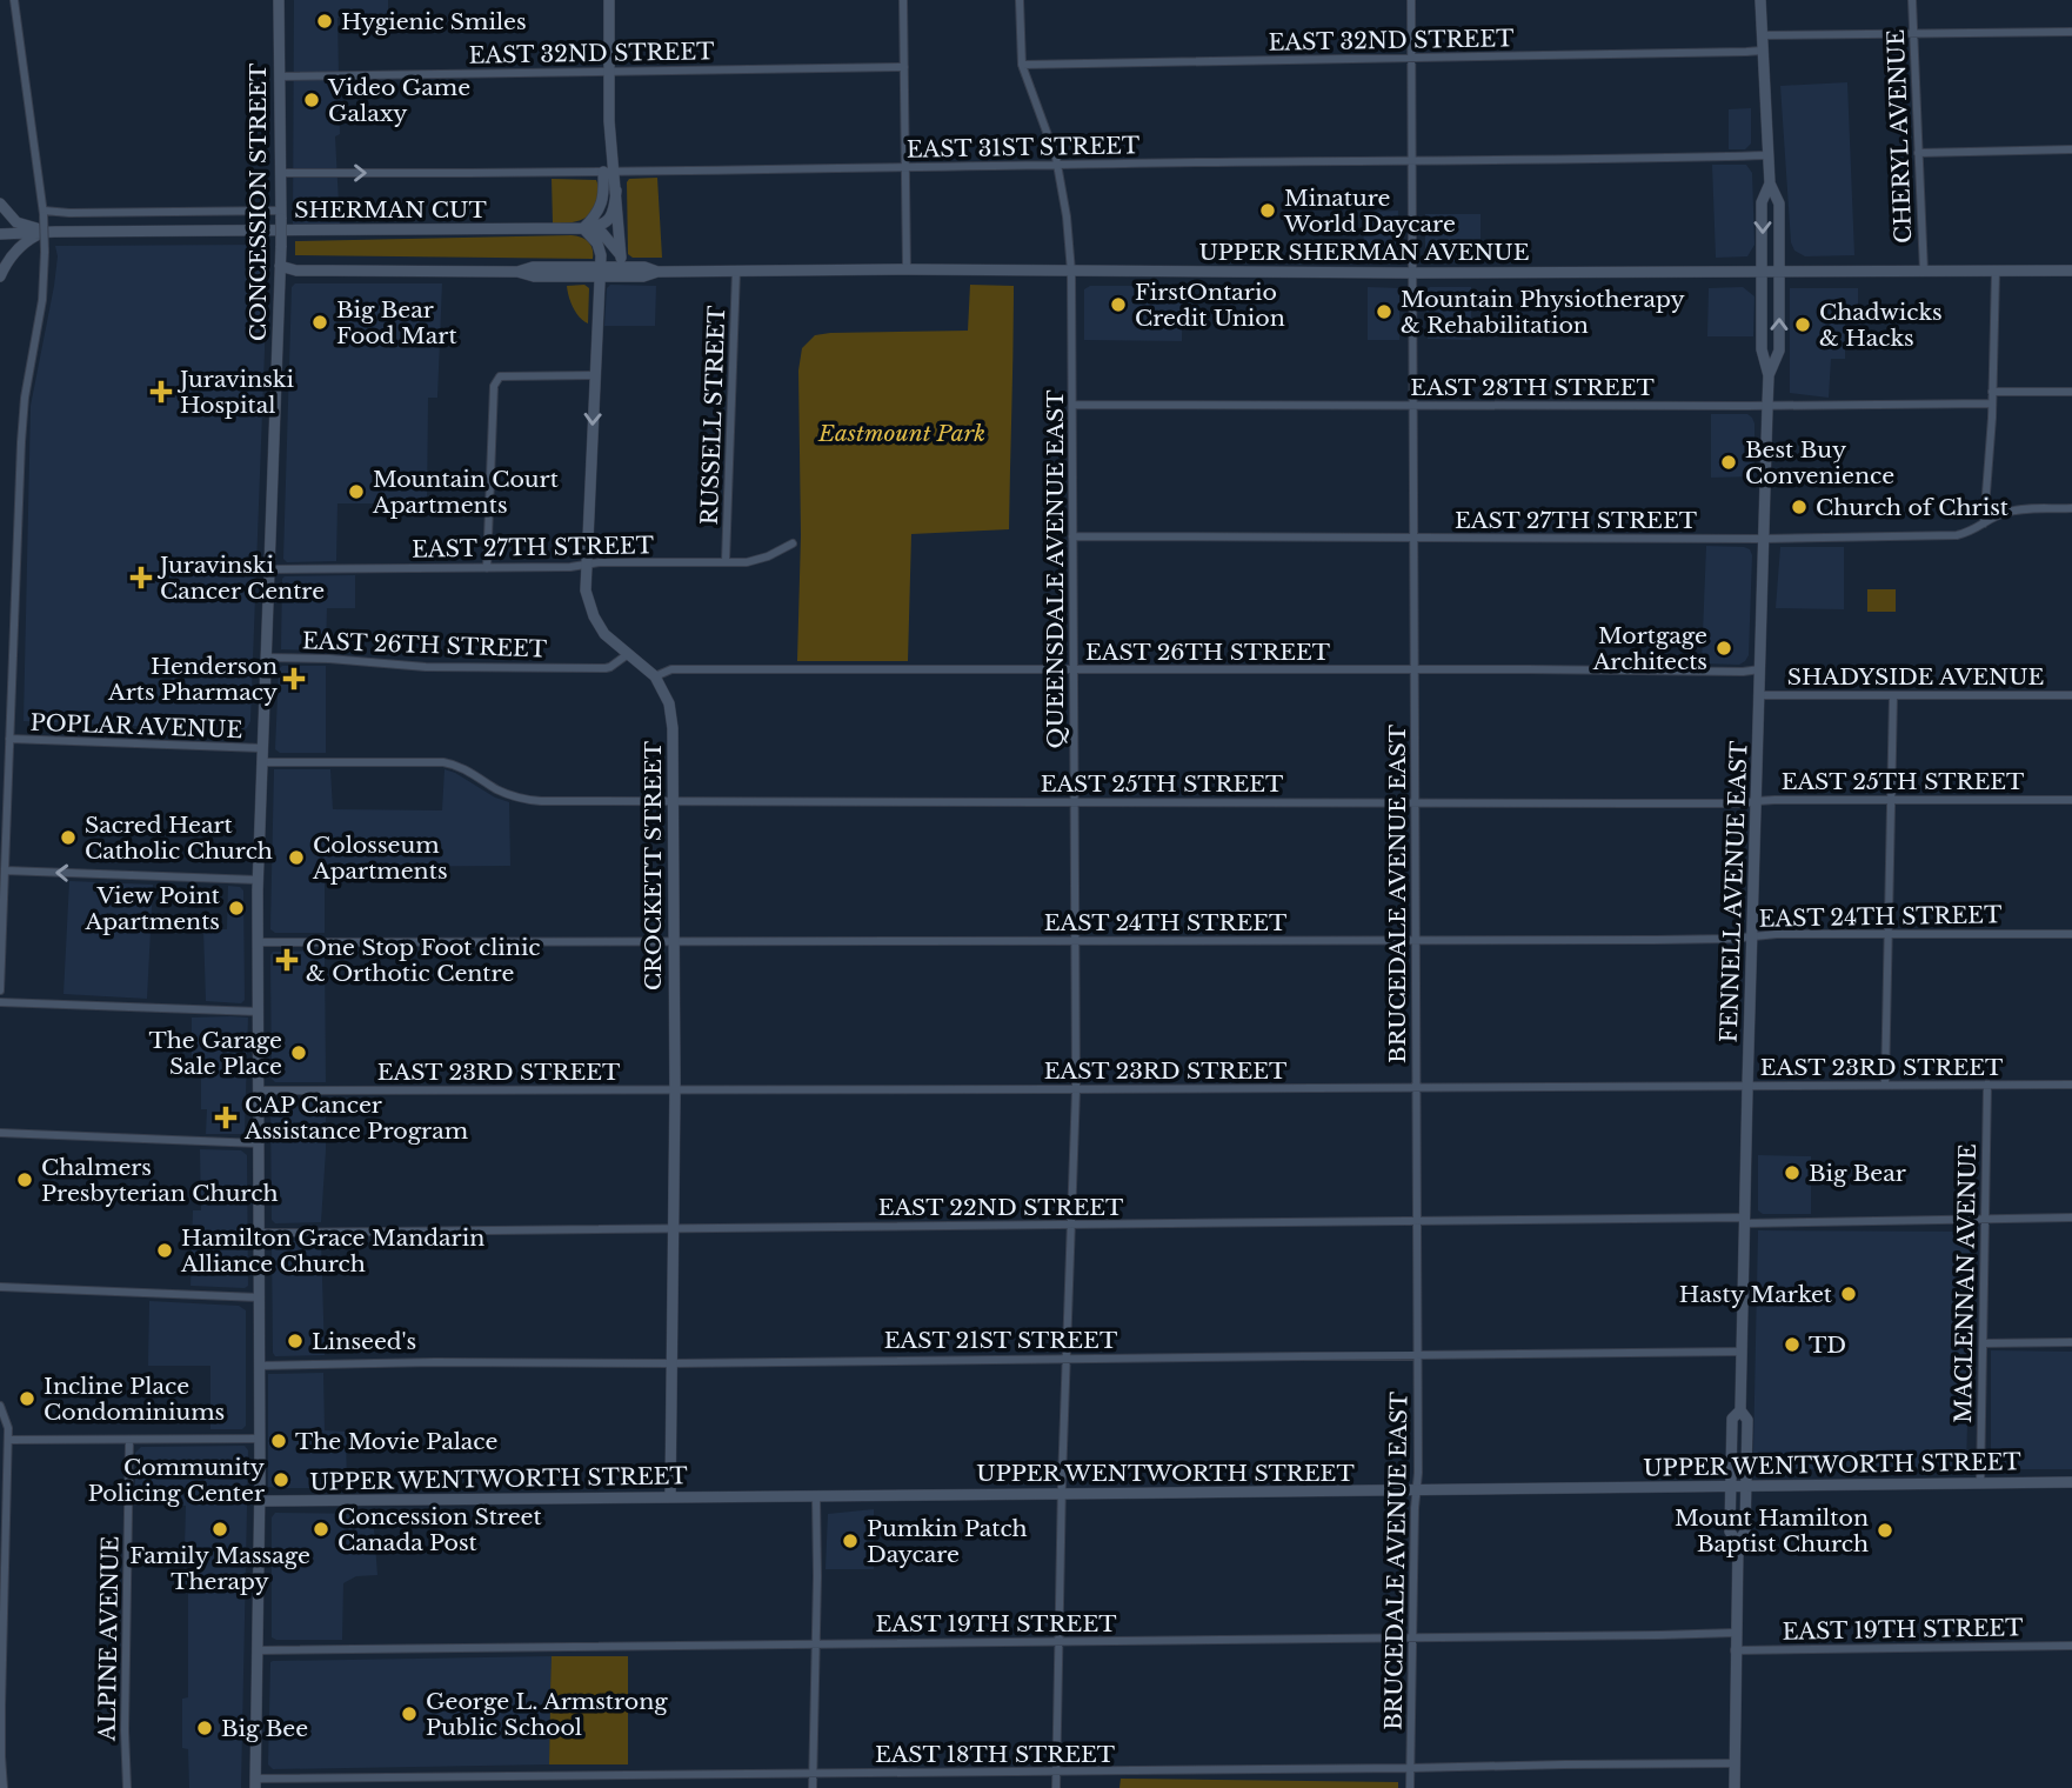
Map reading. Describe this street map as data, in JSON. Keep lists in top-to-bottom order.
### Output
{
  "streets": {
    "main road": [
      "CONCESSION STREET",
      "SHERMAN CUT",
      "UPPER SHERMAN AVENUE",
      "CROCKETT STREET",
      "FENNELL AVENUE EAST",
      "UPPER WENTWORTH STREET"
    ],
    "street": [
      "EAST 32ND STREET",
      "CHERYL AVENUE",
      "EAST 31ST STREET",
      "EAST 28TH STREET",
      "RUSSELL STREET",
      "EAST 27TH STREET",
      "QUEENSDALE AVENUE EAST",
      "EAST 26TH STREET",
      "SHADYSIDE AVENUE",
      "POPLAR AVENUE",
      "EAST 25TH STREET",
      "BRUCEDALE AVENUE EAST",
      "EAST 24TH STREET",
      "EAST 23RD STREET",
      "EAST 22ND STREET",
      "MACLENNAN AVENUE",
      "EAST 21ST STREET",
      "EAST 19TH STREET",
      "ALPINE AVENUE",
      "EAST 18TH STREET"
    ]
  },
  "crossings": [
    ["EAST 32ND STREET", "CONCESSION STREET"],
    ["EAST 32ND STREET", "QUEENSDALE AVENUE EAST"],
    ["EAST 32ND STREET", "FENNELL AVENUE EAST"],
    ["EAST 32ND STREET", "BRUCEDALE AVENUE EAST"],
    ["CHERYL AVENUE", "UPPER SHERMAN AVENUE"],
    ["EAST 31ST STREET", "CONCESSION STREET"],
    ["EAST 31ST STREET", "QUEENSDALE AVENUE EAST"],
    ["EAST 31ST STREET", "FENNELL AVENUE EAST"],
    ["EAST 31ST STREET", "BRUCEDALE AVENUE EAST"],
    ["CONCESSION STREET", "UPPER SHERMAN AVENUE"],
    ["CONCESSION STREET", "EAST 27TH STREET"],
    ["CONCESSION STREET", "EAST 26TH STREET"],
    ["CONCESSION STREET", "POPLAR AVENUE"],
    ["CONCESSION STREET", "EAST 25TH STREET"],
    ["CONCESSION STREET", "EAST 24TH STREET"],
    ["CONCESSION STREET", "EAST 23RD STREET"],
    ["CONCESSION STREET", "EAST 22ND STREET"],
    ["CONCESSION STREET", "EAST 21ST STREET"],
    ["CONCESSION STREET", "UPPER WENTWORTH STREET"],
    ["CONCESSION STREET", "EAST 19TH STREET"],
    ["CONCESSION STREET", "EAST 18TH STREET"],
    ["UPPER SHERMAN AVENUE", "RUSSELL STREET"],
    ["UPPER SHERMAN AVENUE", "QUEENSDALE AVENUE EAST"],
    ["UPPER SHERMAN AVENUE", "CROCKETT STREET"],
    ["UPPER SHERMAN AVENUE", "FENNELL AVENUE EAST"],
    ["UPPER SHERMAN AVENUE", "BRUCEDALE AVENUE EAST"],
    ["EAST 28TH STREET", "QUEENSDALE AVENUE EAST"],
    ["EAST 28TH STREET", "FENNELL AVENUE EAST"],
    ["EAST 28TH STREET", "BRUCEDALE AVENUE EAST"],
    ["RUSSELL STREET", "EAST 27TH STREET"],
    ["EAST 27TH STREET", "QUEENSDALE AVENUE EAST"],
    ["EAST 27TH STREET", "CROCKETT STREET"],
    ["EAST 27TH STREET", "FENNELL AVENUE EAST"],
    ["EAST 27TH STREET", "BRUCEDALE AVENUE EAST"],
    ["QUEENSDALE AVENUE EAST", "EAST 26TH STREET"],
    ["QUEENSDALE AVENUE EAST", "EAST 25TH STREET"],
    ["QUEENSDALE AVENUE EAST", "EAST 24TH STREET"],
    ["QUEENSDALE AVENUE EAST", "EAST 23RD STREET"],
    ["QUEENSDALE AVENUE EAST", "EAST 22ND STREET"],
    ["QUEENSDALE AVENUE EAST", "EAST 21ST STREET"],
    ["QUEENSDALE AVENUE EAST", "UPPER WENTWORTH STREET"],
    ["QUEENSDALE AVENUE EAST", "EAST 19TH STREET"],
    ["QUEENSDALE AVENUE EAST", "EAST 18TH STREET"],
    ["EAST 26TH STREET", "CROCKETT STREET"],
    ["EAST 26TH STREET", "FENNELL AVENUE EAST"],
    ["EAST 26TH STREET", "BRUCEDALE AVENUE EAST"],
    ["SHADYSIDE AVENUE", "FENNELL AVENUE EAST"],
    ["EAST 25TH STREET", "CROCKETT STREET"],
    ["EAST 25TH STREET", "FENNELL AVENUE EAST"],
    ["EAST 25TH STREET", "BRUCEDALE AVENUE EAST"],
    ["CROCKETT STREET", "EAST 24TH STREET"],
    ["CROCKETT STREET", "EAST 23RD STREET"],
    ["CROCKETT STREET", "EAST 22ND STREET"],
    ["CROCKETT STREET", "EAST 21ST STREET"],
    ["CROCKETT STREET", "UPPER WENTWORTH STREET"],
    ["FENNELL AVENUE EAST", "EAST 24TH STREET"],
    ["FENNELL AVENUE EAST", "EAST 23RD STREET"],
    ["FENNELL AVENUE EAST", "EAST 22ND STREET"],
    ["FENNELL AVENUE EAST", "EAST 21ST STREET"],
    ["FENNELL AVENUE EAST", "UPPER WENTWORTH STREET"],
    ["FENNELL AVENUE EAST", "EAST 19TH STREET"],
    ["FENNELL AVENUE EAST", "EAST 18TH STREET"],
    ["BRUCEDALE AVENUE EAST", "EAST 24TH STREET"],
    ["BRUCEDALE AVENUE EAST", "EAST 23RD STREET"],
    ["BRUCEDALE AVENUE EAST", "EAST 22ND STREET"],
    ["BRUCEDALE AVENUE EAST", "EAST 21ST STREET"],
    ["BRUCEDALE AVENUE EAST", "UPPER WENTWORTH STREET"],
    ["BRUCEDALE AVENUE EAST", "EAST 19TH STREET"],
    ["BRUCEDALE AVENUE EAST", "EAST 18TH STREET"],
    ["EAST 23RD STREET", "MACLENNAN AVENUE"],
    ["EAST 22ND STREET", "MACLENNAN AVENUE"],
    ["MACLENNAN AVENUE", "UPPER WENTWORTH STREET"]
  ],
  "parks": ["Eastmount Park"],
  "places": {
    "other": [
      "Hygienic Smiles",
      "Video Game Galaxy",
      "Minature World Daycare",
      "FirstOntario Credit Union",
      "Mountain Physiotherapy & Rehabilitation",
      "Big Bear Food Mart",
      "Chadwicks & Hacks",
      "Best Buy Convenience",
      "Mountain Court Apartments",
      "Church of Christ",
      "Mortgage Architects",
      "Sacred Heart Catholic Church",
      "Colosseum Apartments",
      "View Point Apartments",
      "The Garage Sale Place",
      "Big Bear",
      "Chalmers Presbyterian Church",
      "Hamilton Grace Mandarin Alliance Church",
      "Hasty Market",
      "Linseed's",
      "TD",
      "Incline Place Condominiums",
      "The Movie Palace",
      "Community Policing Center",
      "Family Massage Therapy",
      "Concession Street Canada Post",
      "Mount Hamilton Baptist Church",
      "Pumkin Patch Daycare",
      "George L. Armstrong Public School",
      "Big Bee"
    ],
    "health": [
      "Juravinski Hospital",
      "Juravinski Cancer Centre",
      "Henderson Arts Pharmacy",
      "One Stop Foot clinic & Orthotic Centre",
      "CAP Cancer Assistance Program"
    ]
  }
}
